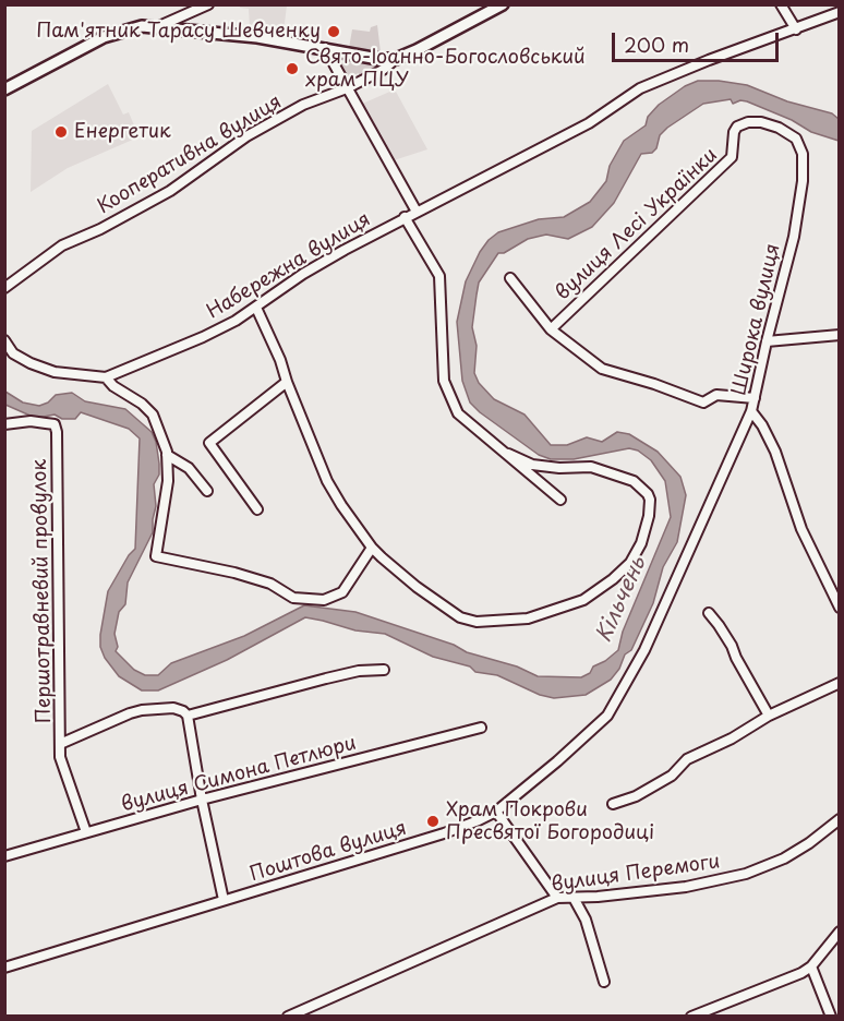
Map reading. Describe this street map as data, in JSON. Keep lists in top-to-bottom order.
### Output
{
  "streets": {
    "street": [
      "Кооперативна вулиця",
      "вулиця Лесі Українки",
      "Набережна вулиця",
      "Широка вулиця",
      "Першотравневий провулок",
      "вулиця Симона Петлюри",
      "Поштова вулиця",
      "вулиця Перемоги"
    ]
  },
  "crossings": [
    ["вулиця Лесі Українки", "Широка вулиця"],
    ["Широка вулиця", "Поштова вулиця"]
  ],
  "water": ["Кільчень"],
  "places": [
    "Пам'ятник Тарасу Шевченку",
    "Свято-Іоанно-Богословський храм ПЦУ",
    "Енергетик",
    "Храм Покрови Пресвятої Богородиці"
  ],
  "scale_bar": "200 m"
}
